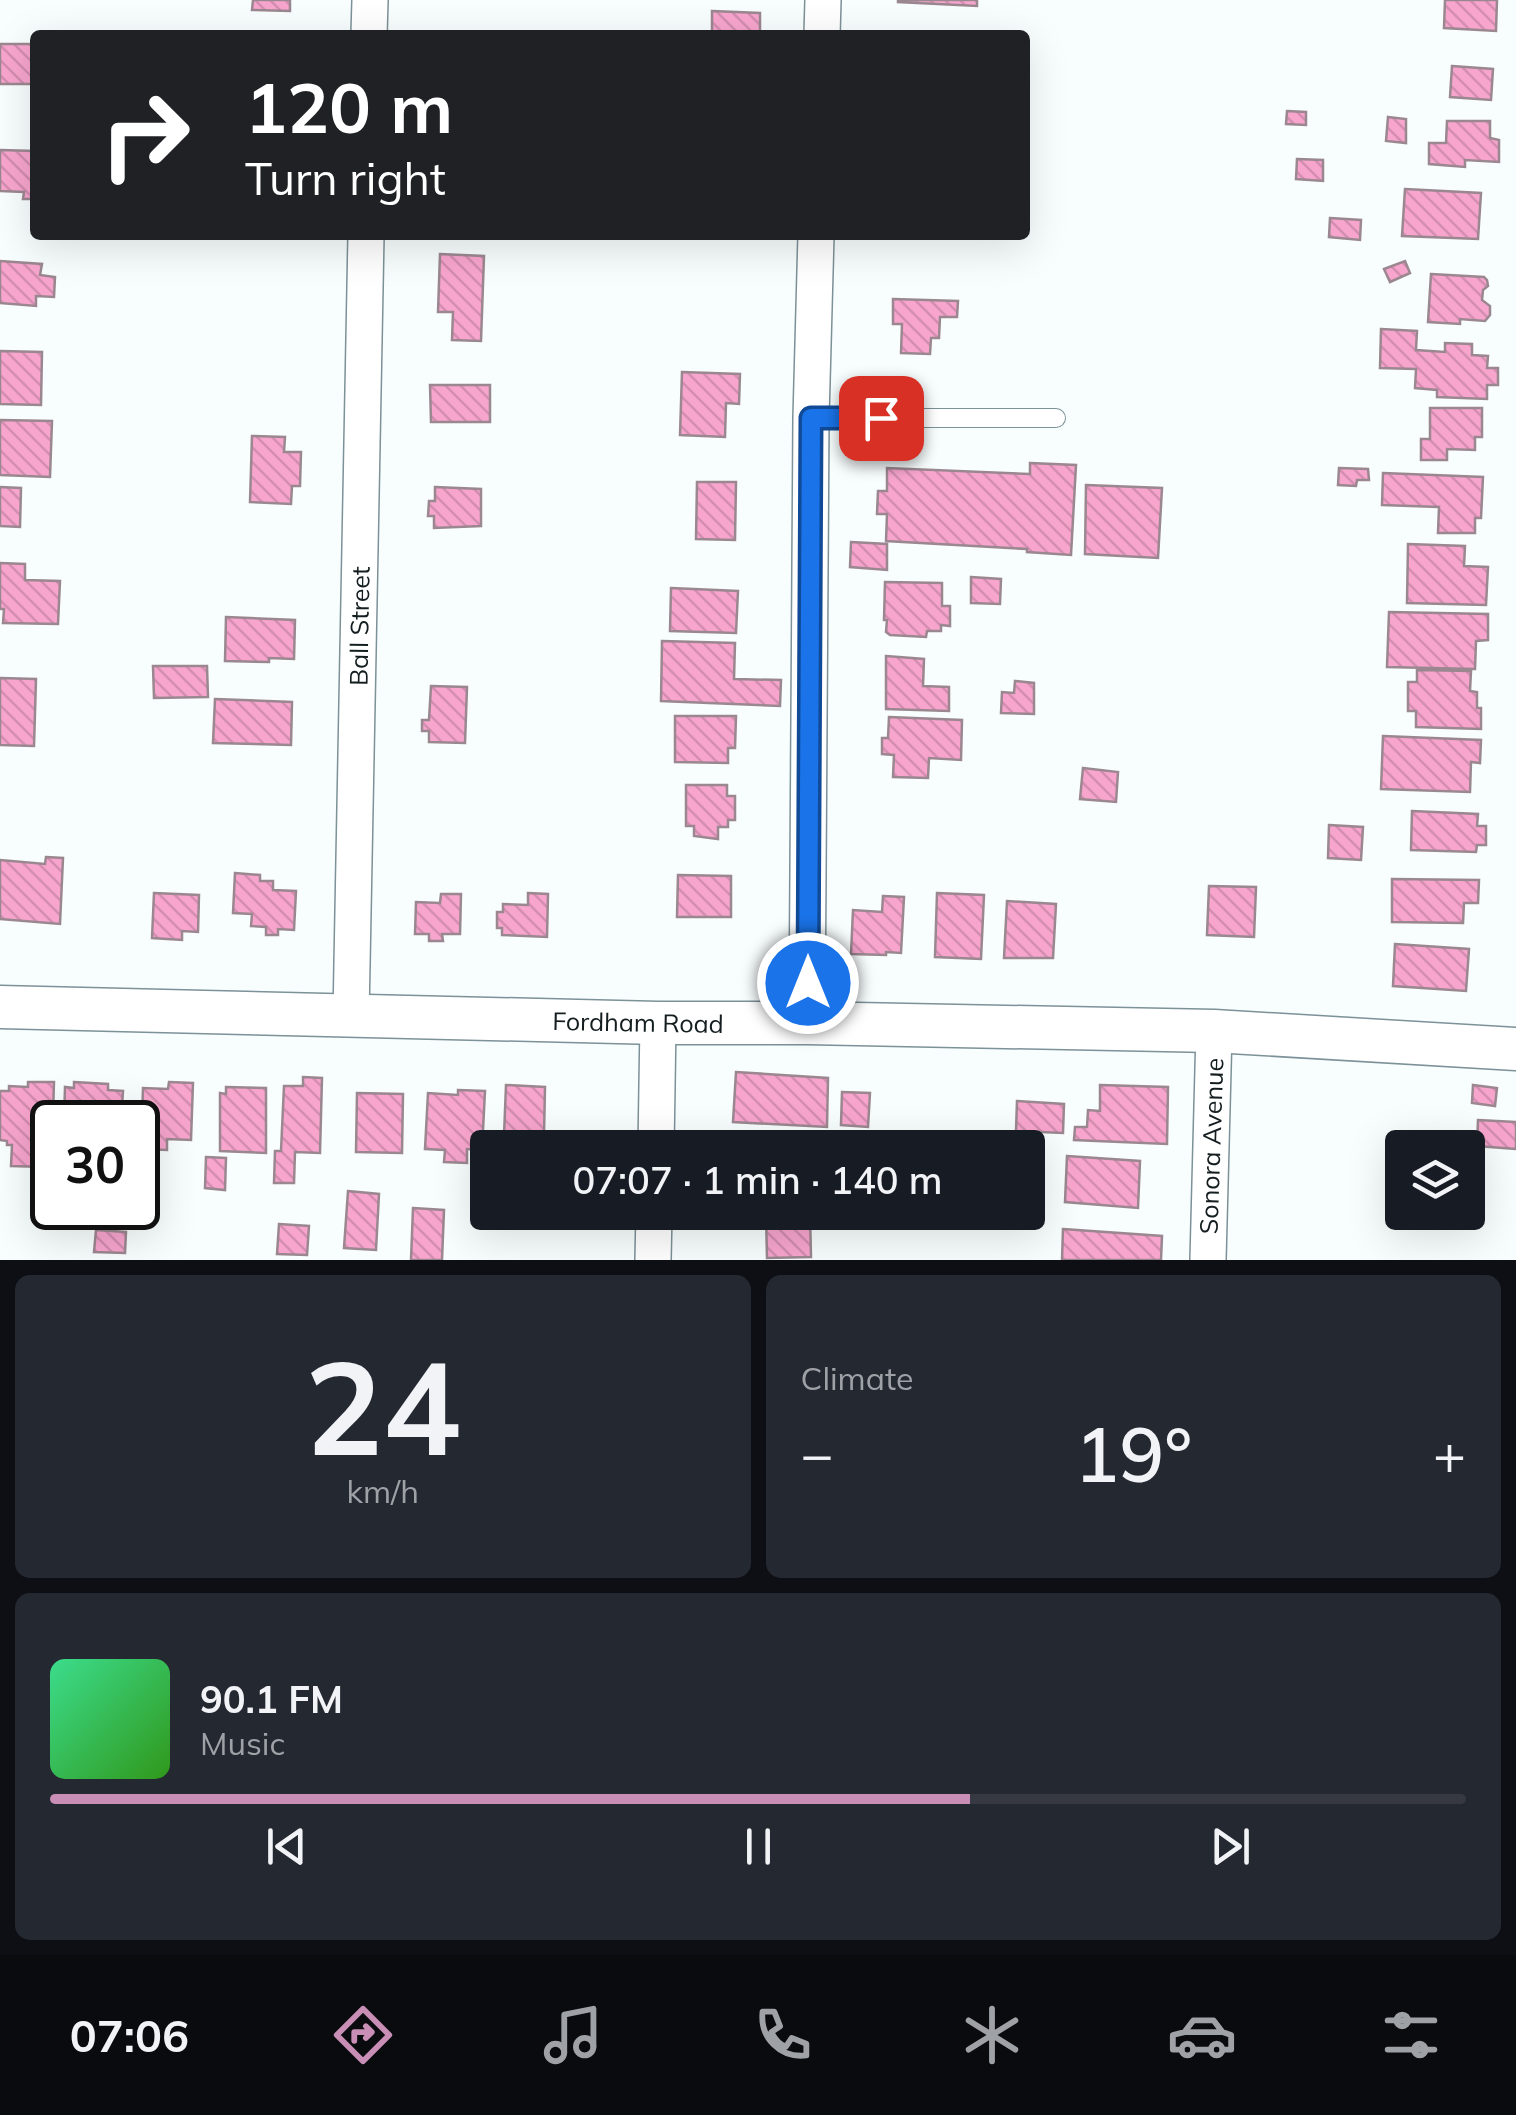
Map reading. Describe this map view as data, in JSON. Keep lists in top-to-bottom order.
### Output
{
  "streets": {
    "street": ["Ball Street", "Fordham Road", "Sonora Avenue"]
  },
  "crossings": [
    ["Ball Street", "Fordham Road"],
    ["Fordham Road", "Sonora Avenue"]
  ],
  "page": {
    "turn": ["120 m", "Turn right"],
    "limit": "30",
    "trip": "07:07 · 1 min · 140 m",
    "tile": [
      ["24", "km/h"],
      "Climate"
    ],
    "heat": ["−", "19°", "+"],
    "song": ["90.1 FM", "Music"],
    "tabs": "07:06"
  }
}
